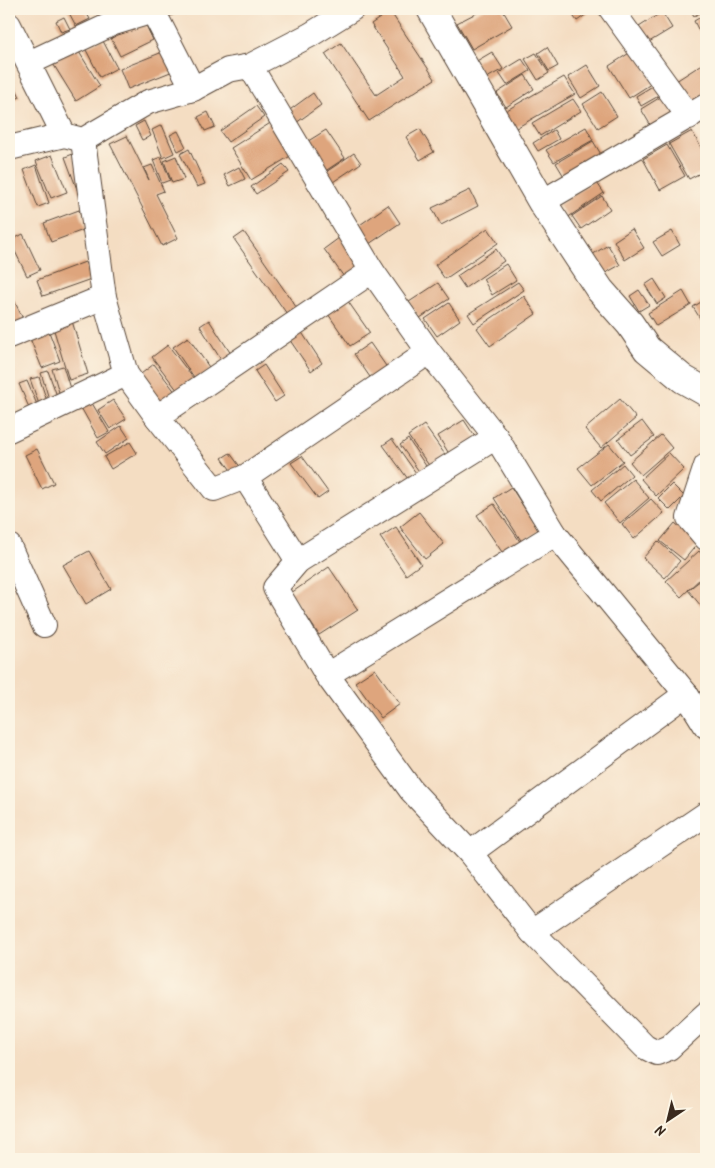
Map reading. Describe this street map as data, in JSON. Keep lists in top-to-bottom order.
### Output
{
  "north": "bottom left"
}
